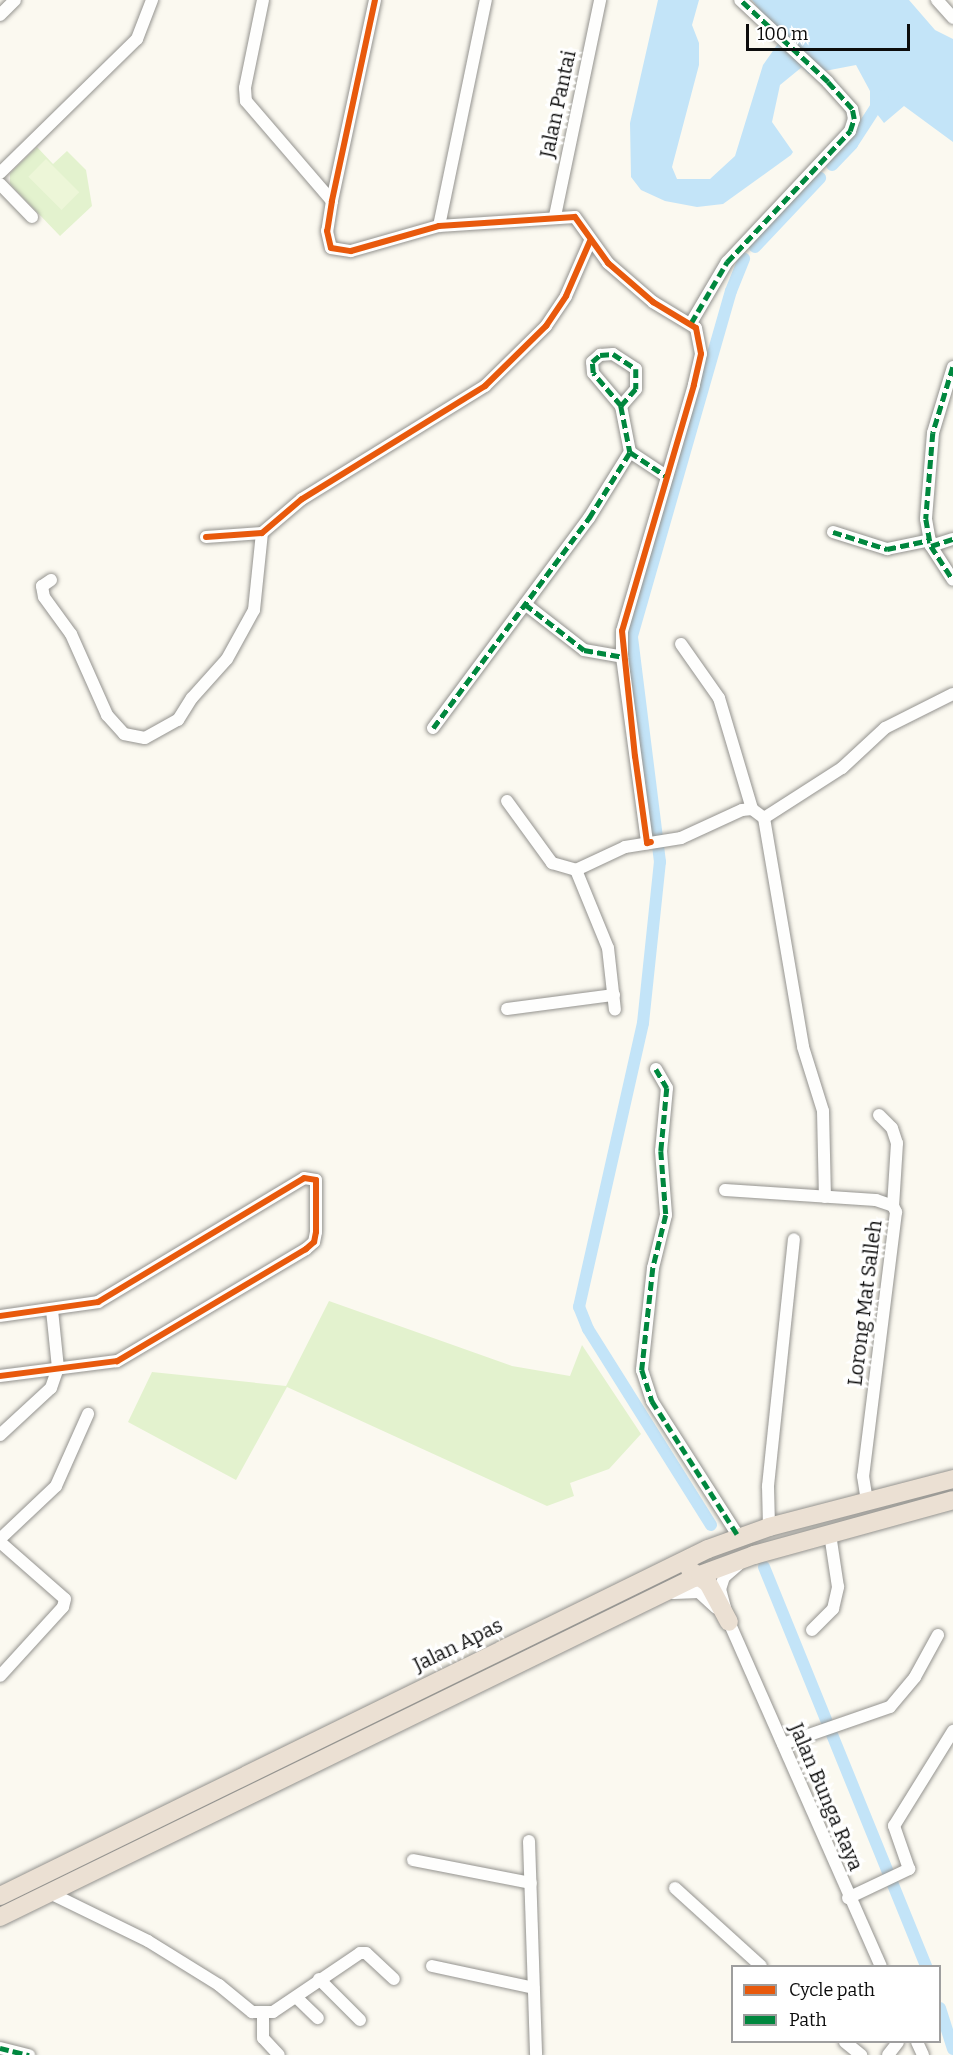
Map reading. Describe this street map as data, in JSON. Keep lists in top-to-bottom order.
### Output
{
  "streets": {
    "highway": ["Jalan Apas"],
    "street": ["Jalan Pantai", "Lorong Mat Salleh", "Jalan Bunga Raya"]
  },
  "crossings": [
    ["Lorong Mat Salleh", "Jalan Apas"]
  ],
  "legend": ["Cycle path", "Path"],
  "scale_bar": "100 m"
}
